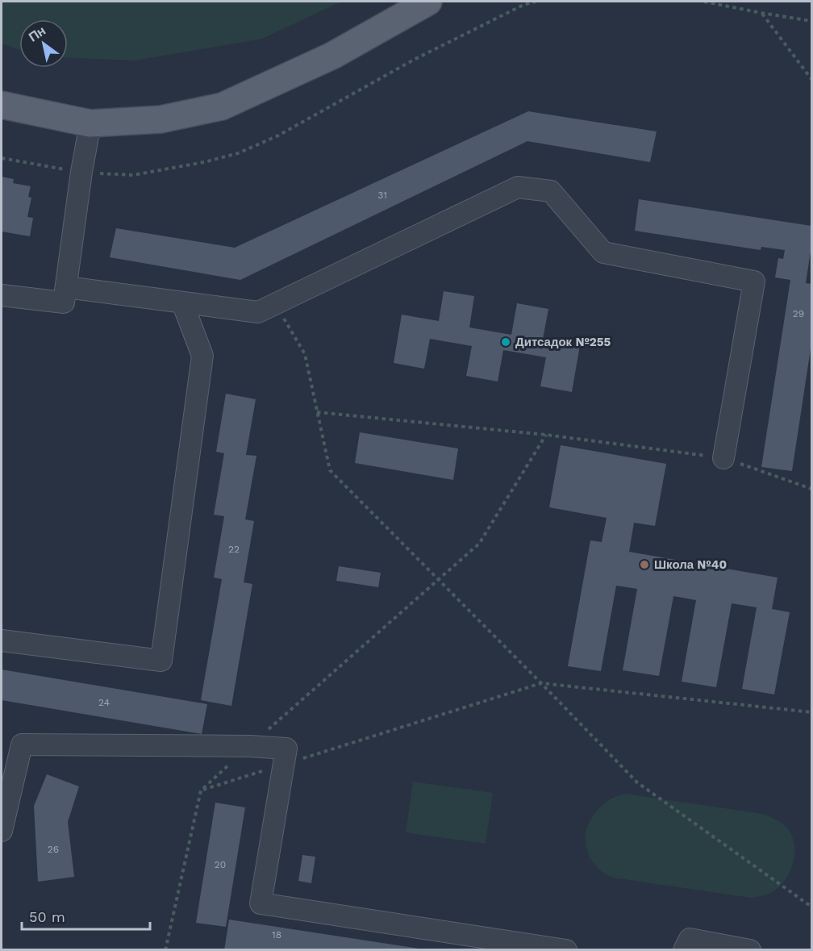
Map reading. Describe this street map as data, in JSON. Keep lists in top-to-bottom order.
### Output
{
  "places": ["Дитсадок №255", "Школа №40"],
  "house_numbers": [
    "31",
    "29",
    "22",
    "24",
    "26",
    "20",
    "18"
  ],
  "scale_bar": "50 m",
  "north": "top left"
}
